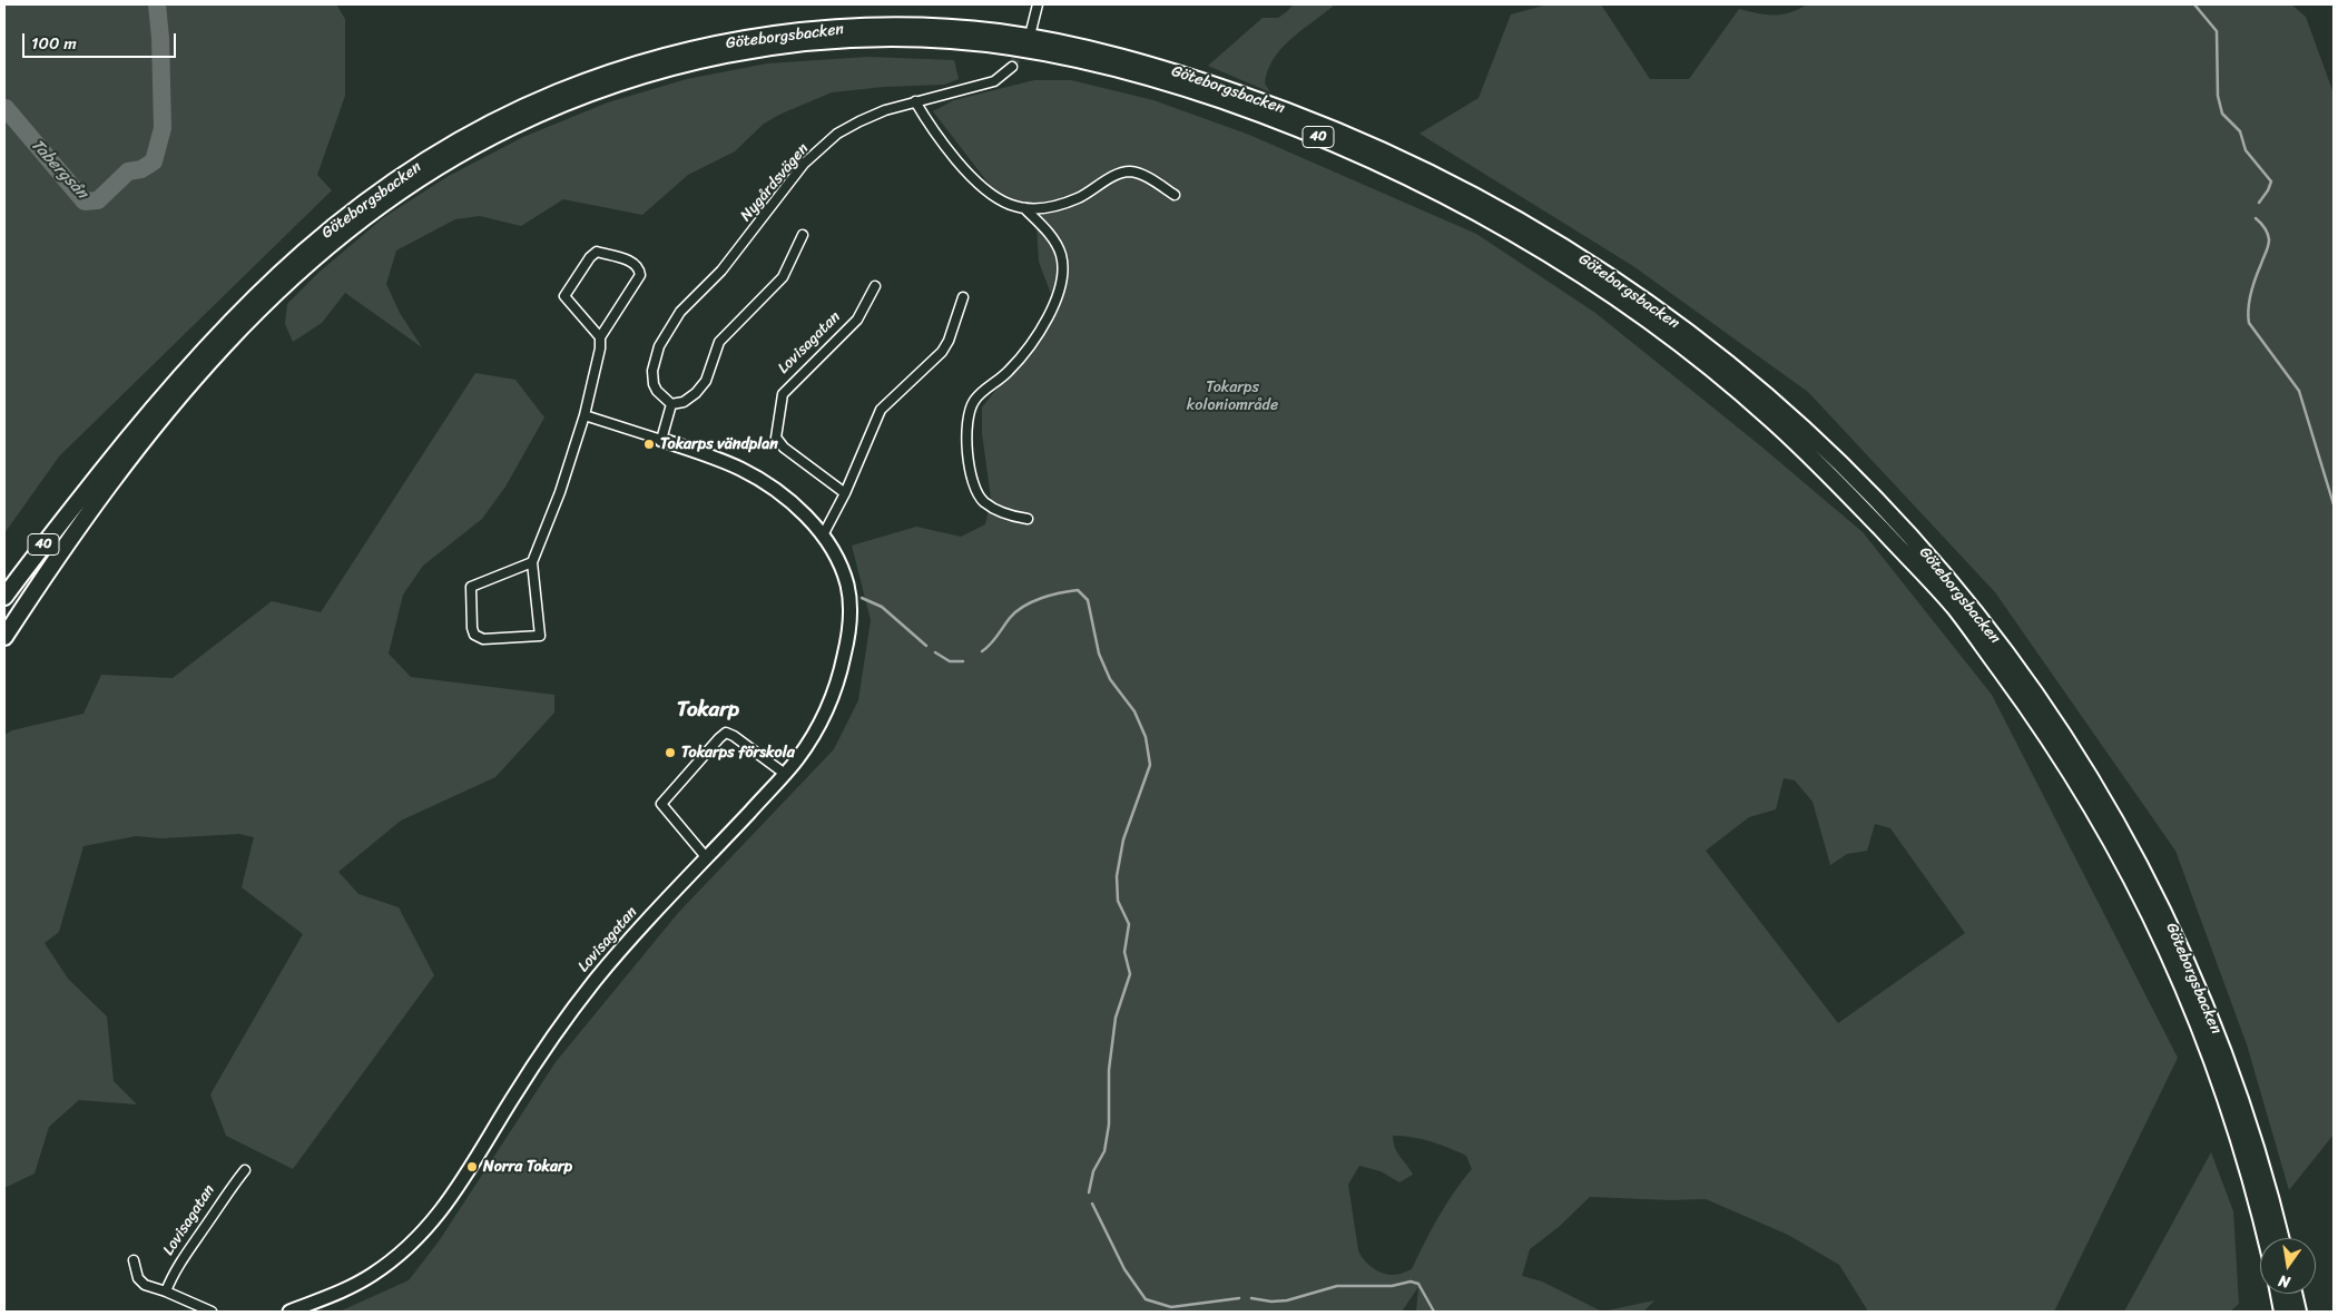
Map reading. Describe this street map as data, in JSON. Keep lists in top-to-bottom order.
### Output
{
  "streets": {
    "highway": ["Göteborgsbacken", "40"],
    "street": ["Nygårdsvägen", "Lovisagatan"]
  },
  "districts": ["Tokarp"],
  "water": ["Tabergsån"],
  "parks": ["Tokarps koloniområde"],
  "places": ["Tokarps vändplan", "Tokarps förskola", "Norra Tokarp"],
  "scale_bar": "100 m",
  "north": "bottom"
}
